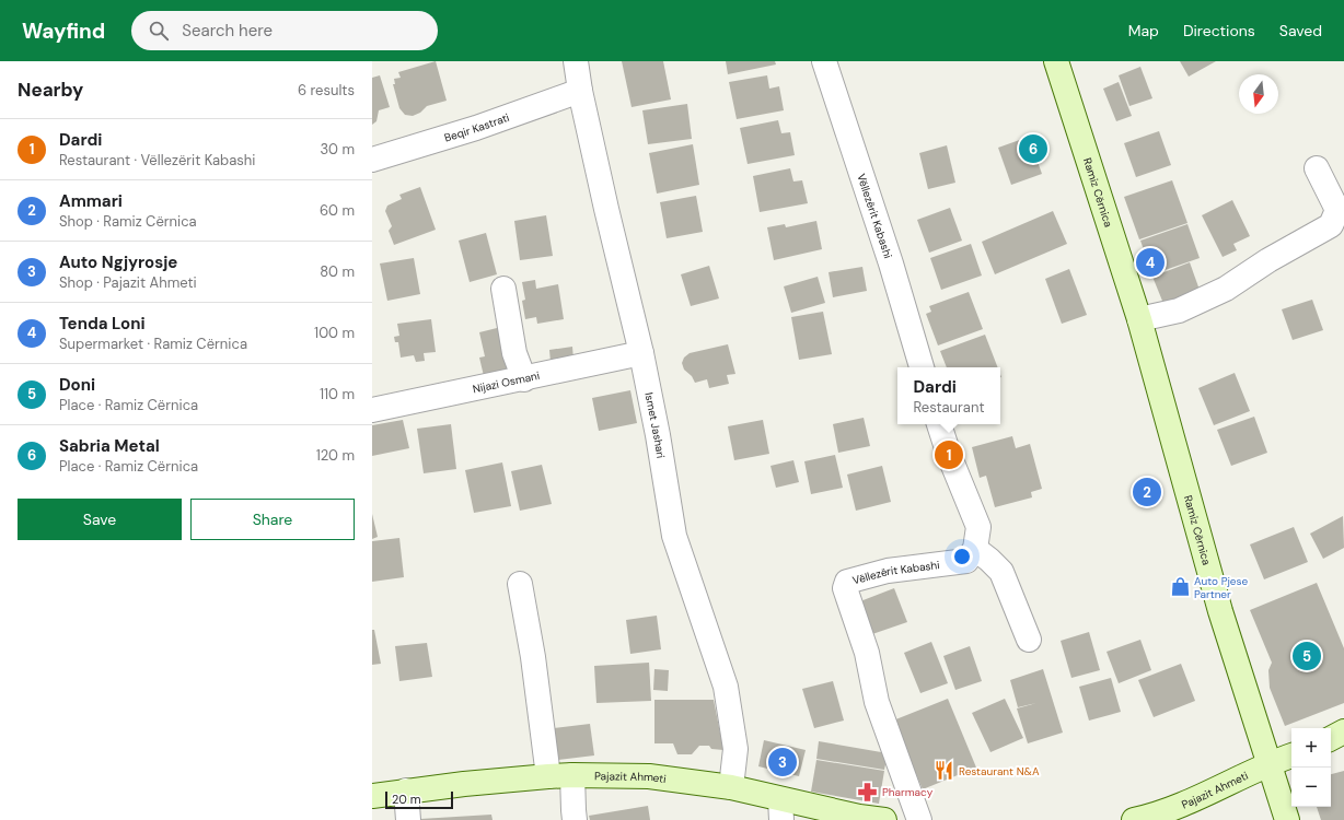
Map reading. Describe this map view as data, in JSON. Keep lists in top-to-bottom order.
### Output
{
  "streets": {
    "street": [
      "Beqir Kastrati",
      "Ramiz Cërnica",
      "Vëllezërit Kabashi",
      "Nijazi Osmani",
      "Ismet Jashari",
      "Pajazit Ahmeti"
    ]
  },
  "crossings": [
    ["Beqir Kastrati", "Ismet Jashari"],
    ["Ramiz Cërnica", "Pajazit Ahmeti"],
    ["Nijazi Osmani", "Ismet Jashari"],
    ["Ismet Jashari", "Pajazit Ahmeti"]
  ],
  "places": {
    "shop": ["Auto Pjese Partner"],
    "restaurant": ["Restaurant N&A"],
    "pharmacy": ["Pharmacy"]
  },
  "scale_bar": "20 m",
  "north": "bottom",
  "page": {
    "header": "Wayfind",
    "search": "Search here",
    "nav": ["Map", "Directions", "Saved"],
    "heading": ["Nearby", "6 results"],
    "list": [
      {
        "mark": "1",
        "name": "Dardi",
        "note": "Restaurant · Vëllezërit Kabashi",
        "value": "30 m"
      },
      {
        "mark": "2",
        "name": "Ammari",
        "note": "Shop · Ramiz Cërnica",
        "value": "60 m"
      },
      {
        "mark": "3",
        "name": "Auto Ngjyrosje",
        "note": "Shop · Pajazit Ahmeti",
        "value": "80 m"
      },
      {
        "mark": "4",
        "name": "Tenda Loni",
        "note": "Supermarket · Ramiz Cërnica",
        "value": "100 m"
      },
      {
        "mark": "5",
        "name": "Doni",
        "note": "Place · Ramiz Cërnica",
        "value": "110 m"
      },
      {
        "mark": "6",
        "name": "Sabria Metal",
        "note": "Place · Ramiz Cërnica",
        "value": "120 m"
      }
    ],
    "pins": [
      "6",
      "4",
      "1",
      "2",
      "5",
      "3"
    ],
    "popup": ["Dardi", "Restaurant"],
    "buttons": ["Save", "Share"],
    "map_buttons": ["+", "−"],
    "scale": "20 m"
  }
}
